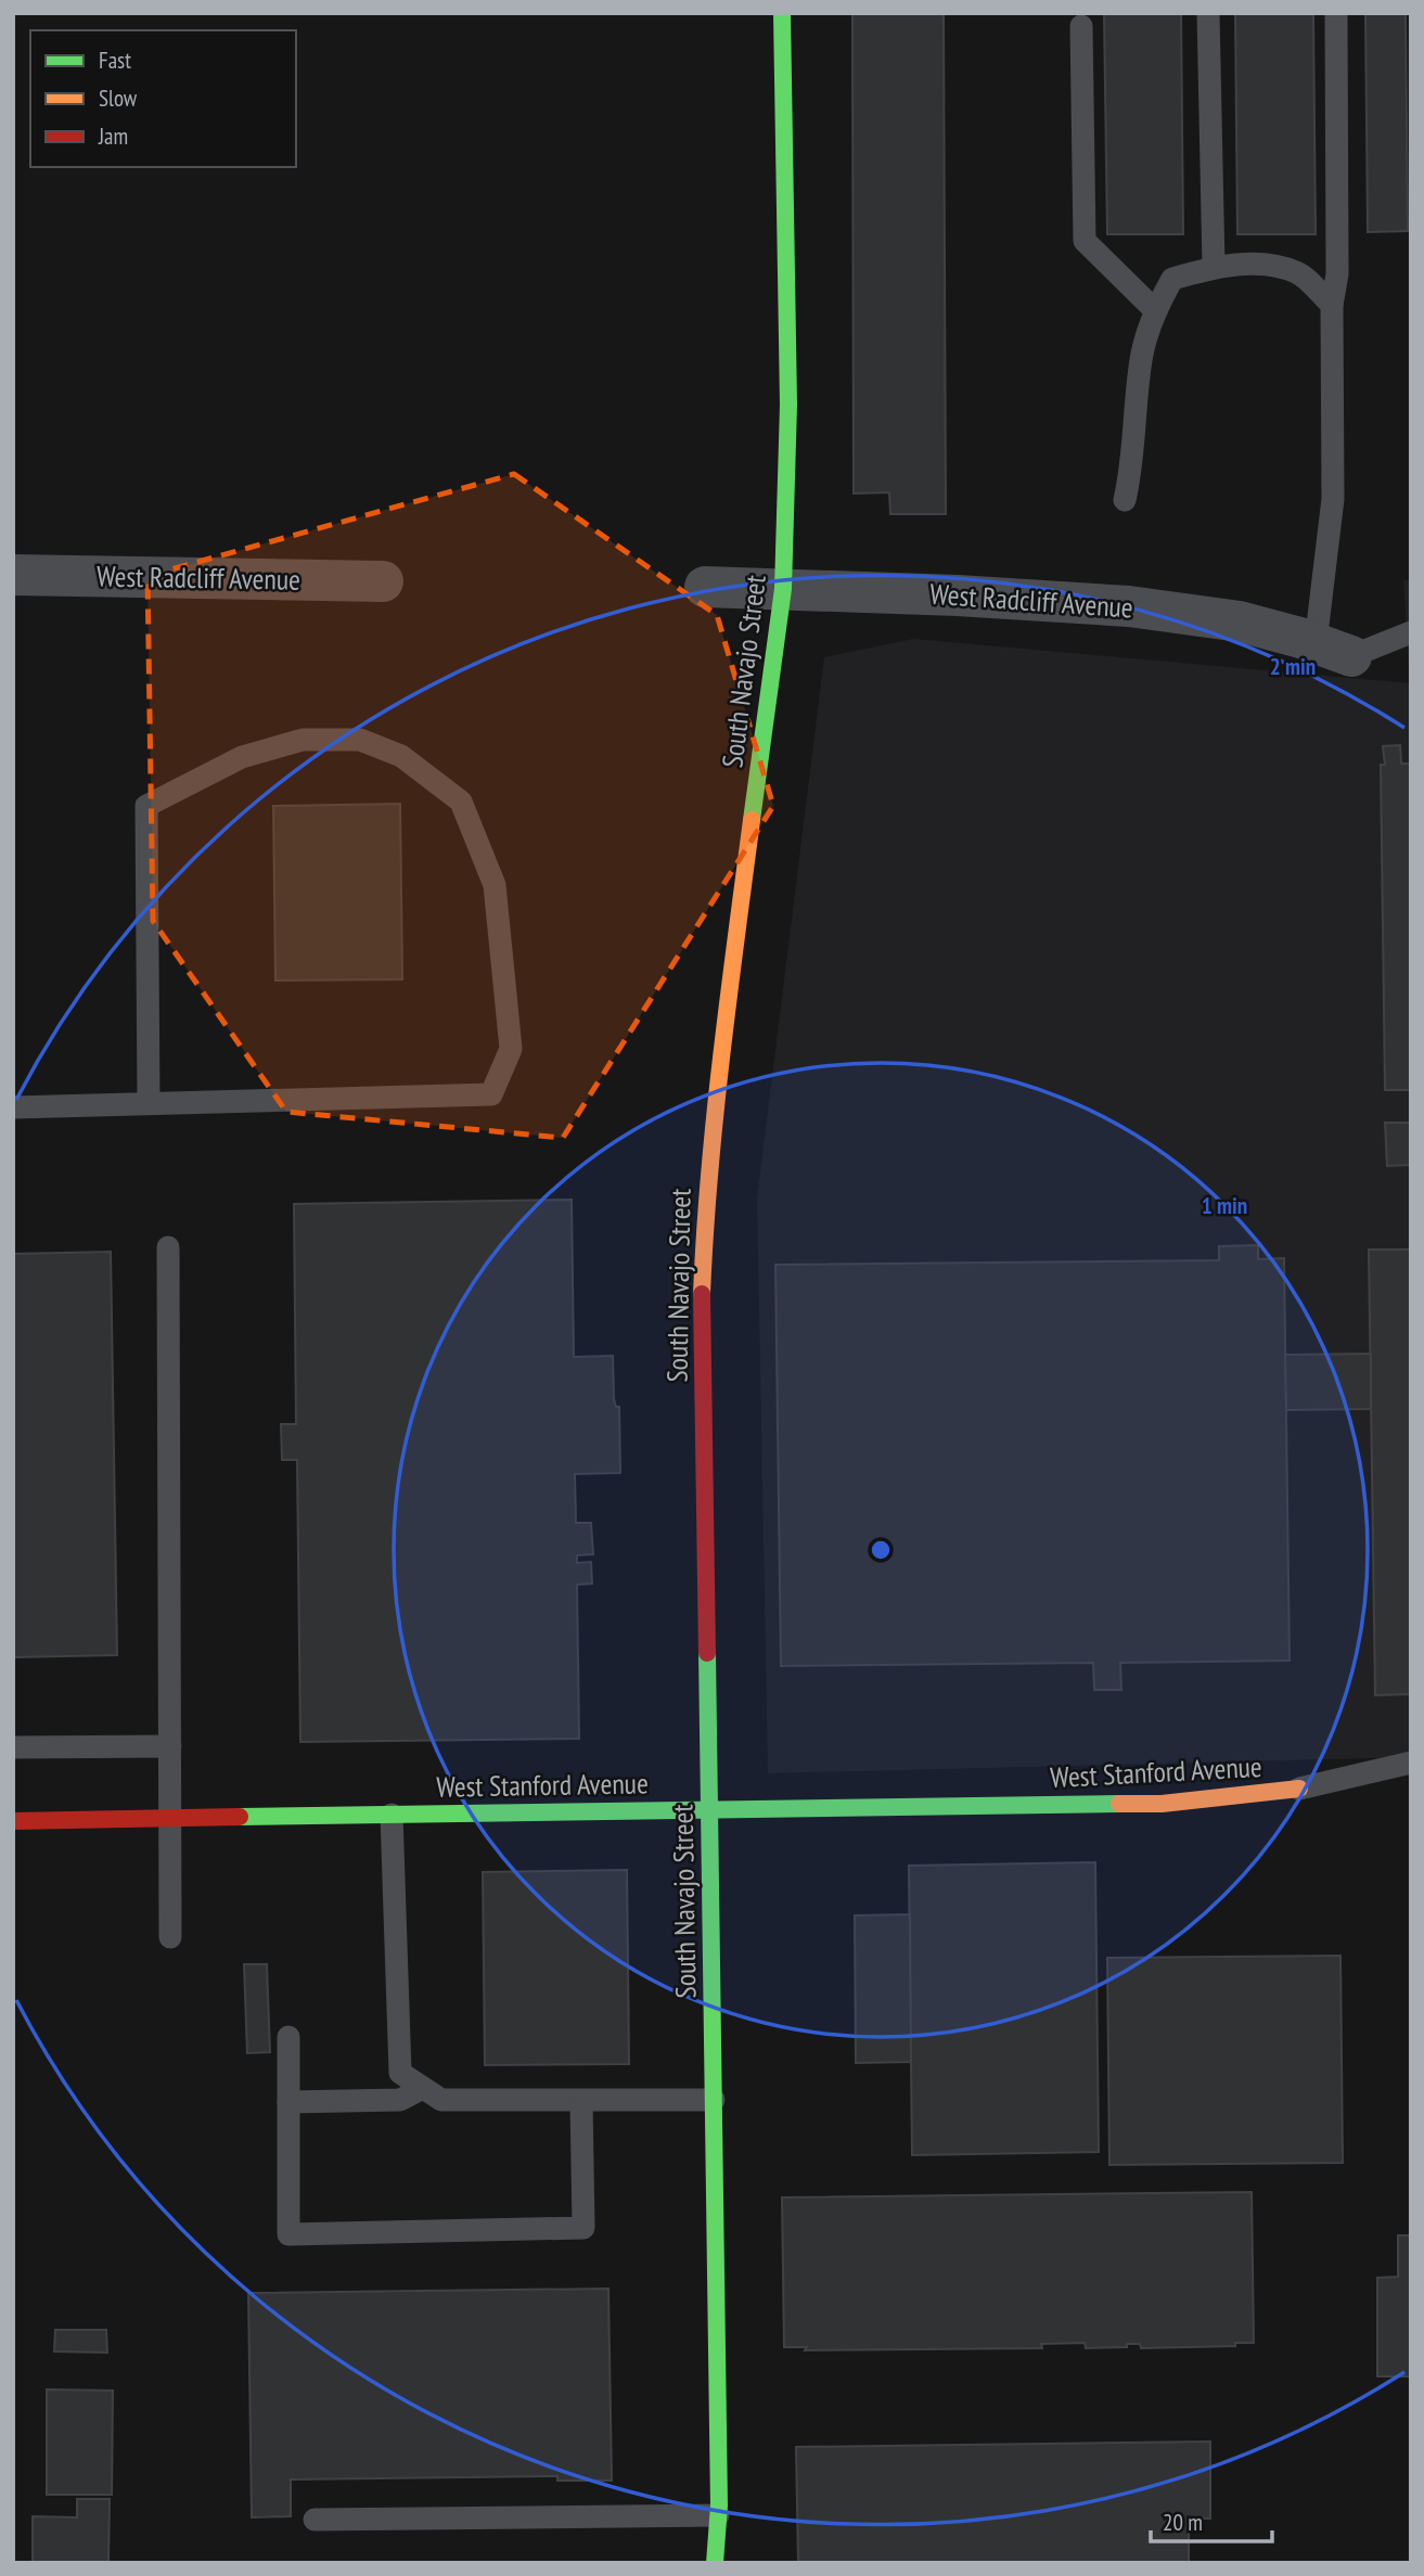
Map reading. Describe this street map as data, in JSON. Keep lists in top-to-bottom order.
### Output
{
  "streets": {
    "street": ["West Radcliff Avenue", "South Navajo Street", "West Stanford Avenue"]
  },
  "crossings": [
    ["West Radcliff Avenue", "South Navajo Street"],
    ["South Navajo Street", "West Stanford Avenue"]
  ],
  "legend": ["Fast", "Slow", "Jam"],
  "scale_bar": "20 m",
  "rings": ["2 min", "1 min"]
}
